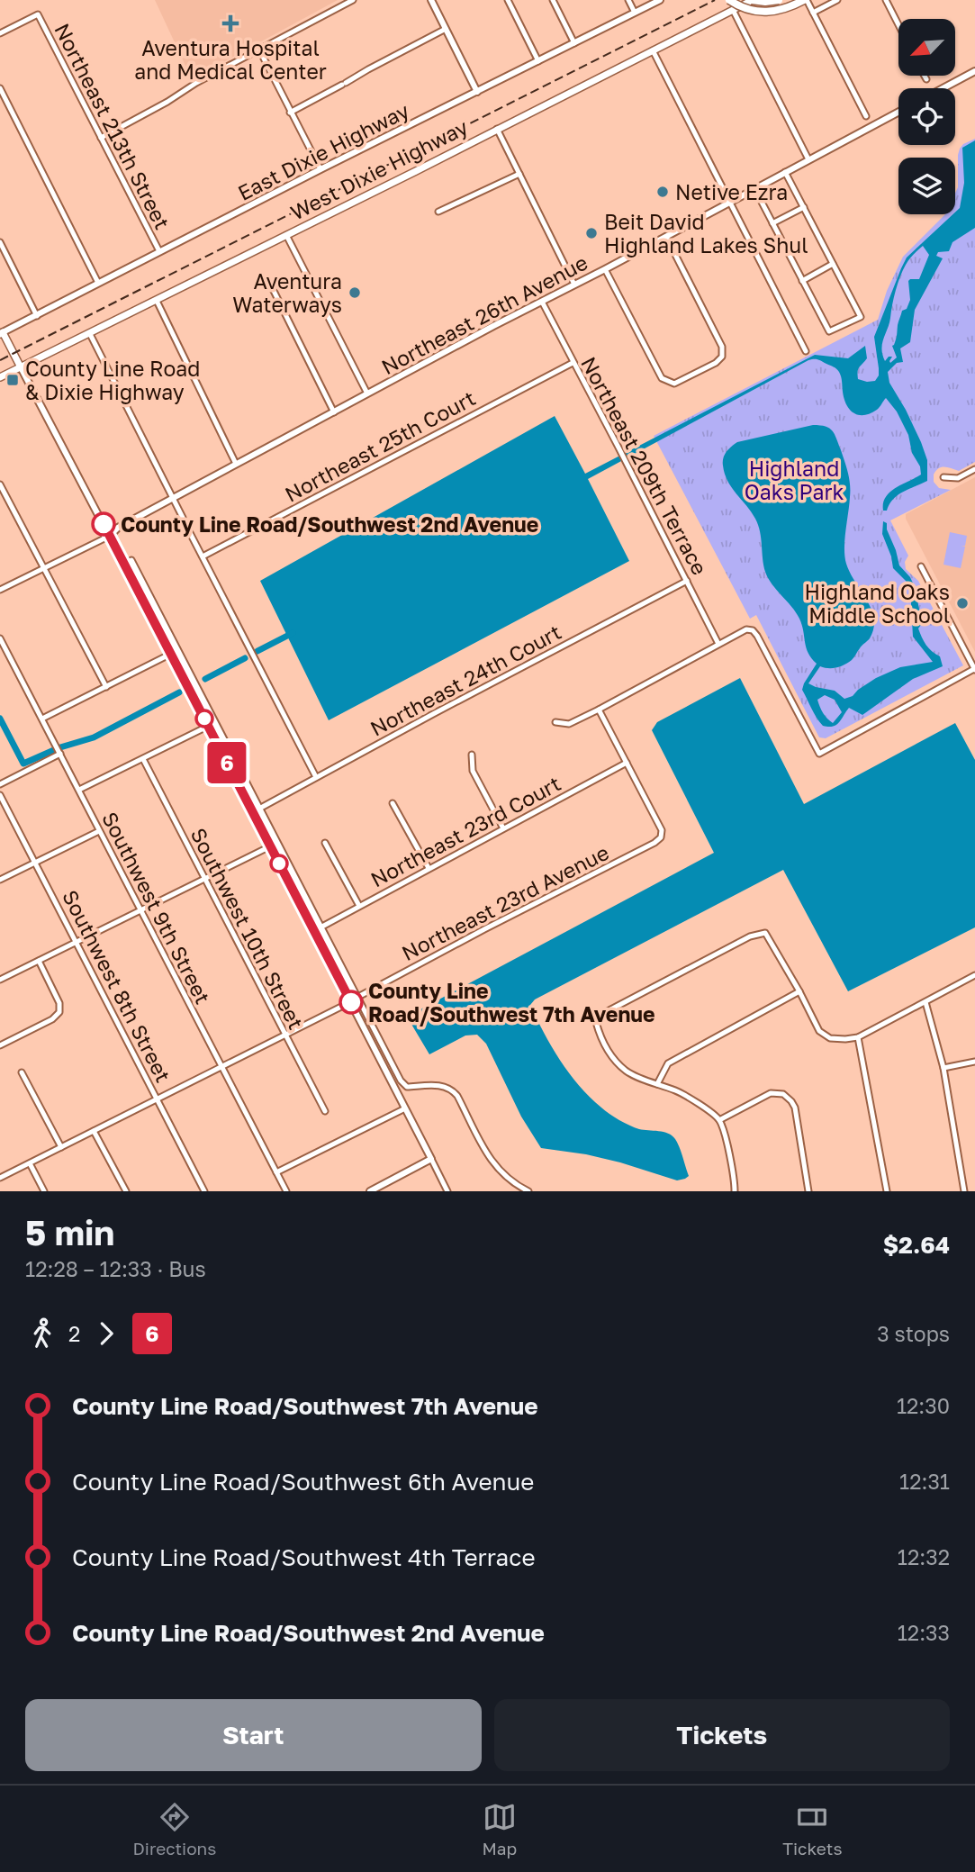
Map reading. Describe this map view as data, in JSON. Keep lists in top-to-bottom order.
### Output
{
  "streets": {
    "main road": ["West Dixie Highway"],
    "street": [
      "Northeast 213th Street",
      "East Dixie Highway",
      "Northeast 26th Avenue",
      "Northeast 25th Court",
      "Northeast 209th Terrace",
      "Northeast 24th Court",
      "Northeast 23rd Court",
      "Northeast 23rd Avenue",
      "Southwest 9th Street",
      "Southwest 10th Street",
      "Southwest 8th Street"
    ]
  },
  "crossings": [
    ["Northeast 213th Street", "East Dixie Highway"],
    ["Northeast 26th Avenue", "Northeast 209th Terrace"],
    ["Northeast 25th Court", "Northeast 209th Terrace"],
    ["Northeast 209th Terrace", "Northeast 24th Court"],
    ["Northeast 23rd Court", "Northeast 23rd Avenue"]
  ],
  "parks": ["Highland Oaks Park"],
  "places": {
    "health": ["Aventura Hospital and Medical Center"],
    "other": [
      "Netive Ezra",
      "Beit David Highland Lakes Shul",
      "Aventura Waterways",
      "County Line Road/Southwest 2nd Avenue",
      "Highland Oaks Middle School",
      "County Line Road/Southwest 7th Avenue"
    ],
    "transit": ["County Line Road & Dixie Highway"]
  },
  "lines": ["bus line 6"],
  "north": "bottom left",
  "page": {
    "on_map": "6",
    "heading": ["5 min", "12:28 – 12:33 · Bus", "$2.64"],
    "legs": ["2", "6", "3 stops"],
    "list": [
      {
        "name": "County Line Road/Southwest 7th Avenue",
        "value": "12:30"
      },
      {
        "name": "County Line Road/Southwest 6th Avenue",
        "value": "12:31"
      },
      {
        "name": "County Line Road/Southwest 4th Terrace",
        "value": "12:32"
      },
      {
        "name": "County Line Road/Southwest 2nd Avenue",
        "value": "12:33"
      }
    ],
    "buttons": ["Start", "Tickets"],
    "tabs": ["Directions", "Map", "Tickets"]
  }
}
